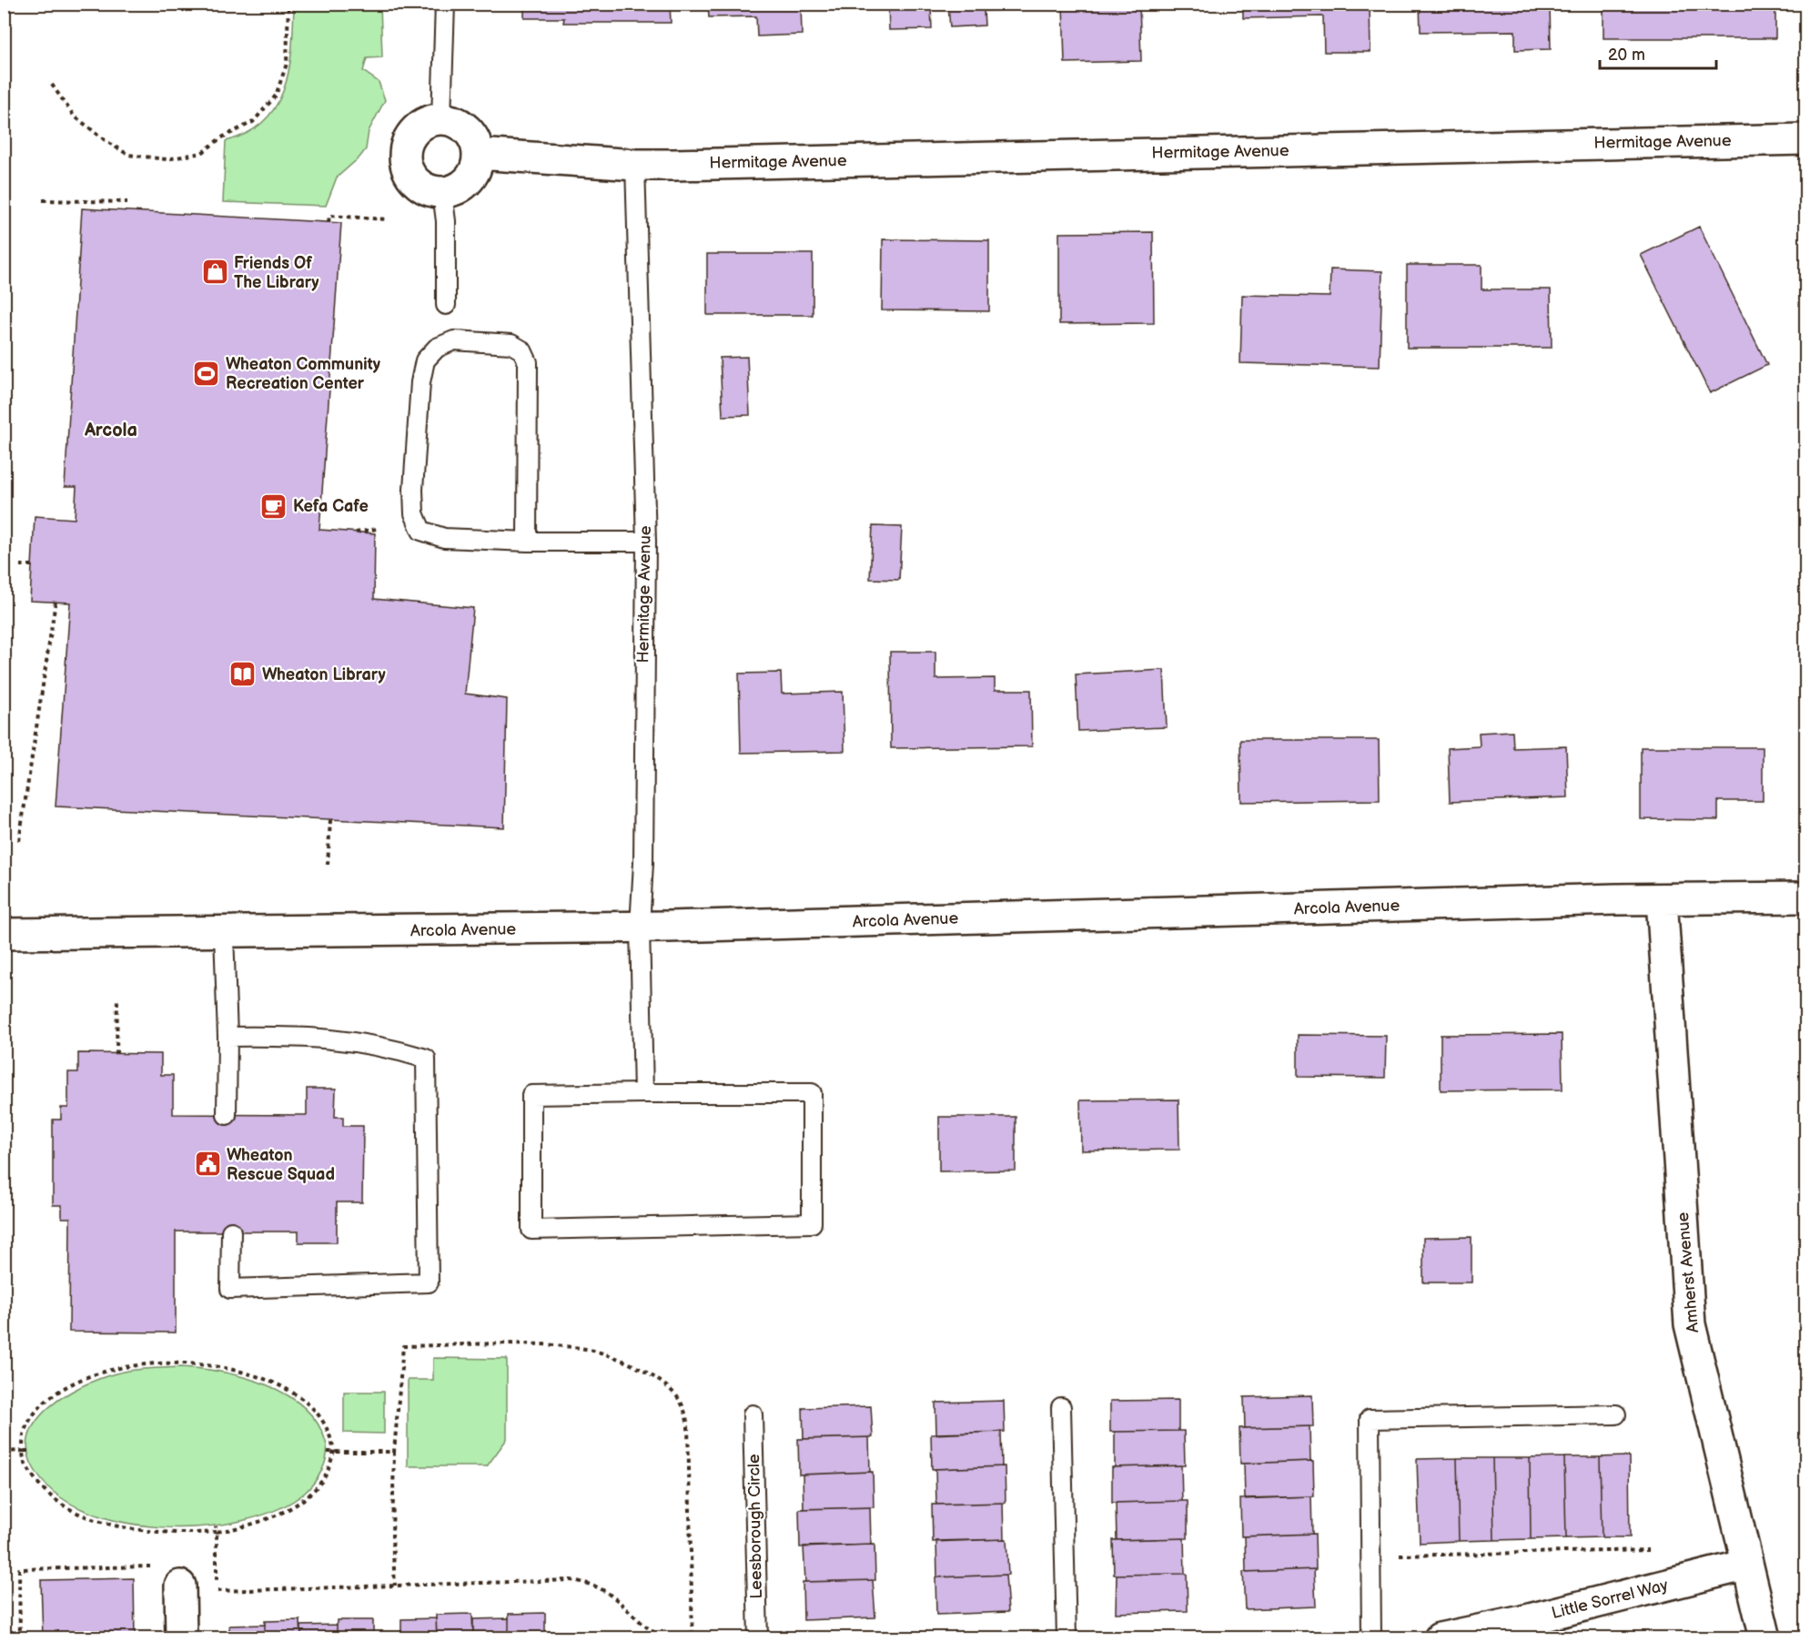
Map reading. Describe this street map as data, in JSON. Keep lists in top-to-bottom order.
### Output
{
  "streets": {
    "street": [
      "Hermitage Avenue",
      "Arcola Avenue",
      "Amherst Avenue",
      "Little Sorrel Way"
    ],
    "lane": ["Leesborough Circle"]
  },
  "crossings": [
    ["Hermitage Avenue", "Arcola Avenue"],
    ["Arcola Avenue", "Amherst Avenue"],
    ["Amherst Avenue", "Little Sorrel Way"]
  ],
  "districts": ["Arcola"],
  "places": {
    "shop": ["Friends Of The Library"],
    "sports": ["Wheaton Community Recreation Center"],
    "cafe": ["Kefa Cafe"],
    "library": ["Wheaton Library"],
    "public building": ["Wheaton Rescue Squad"]
  },
  "scale_bar": "20 m"
}
